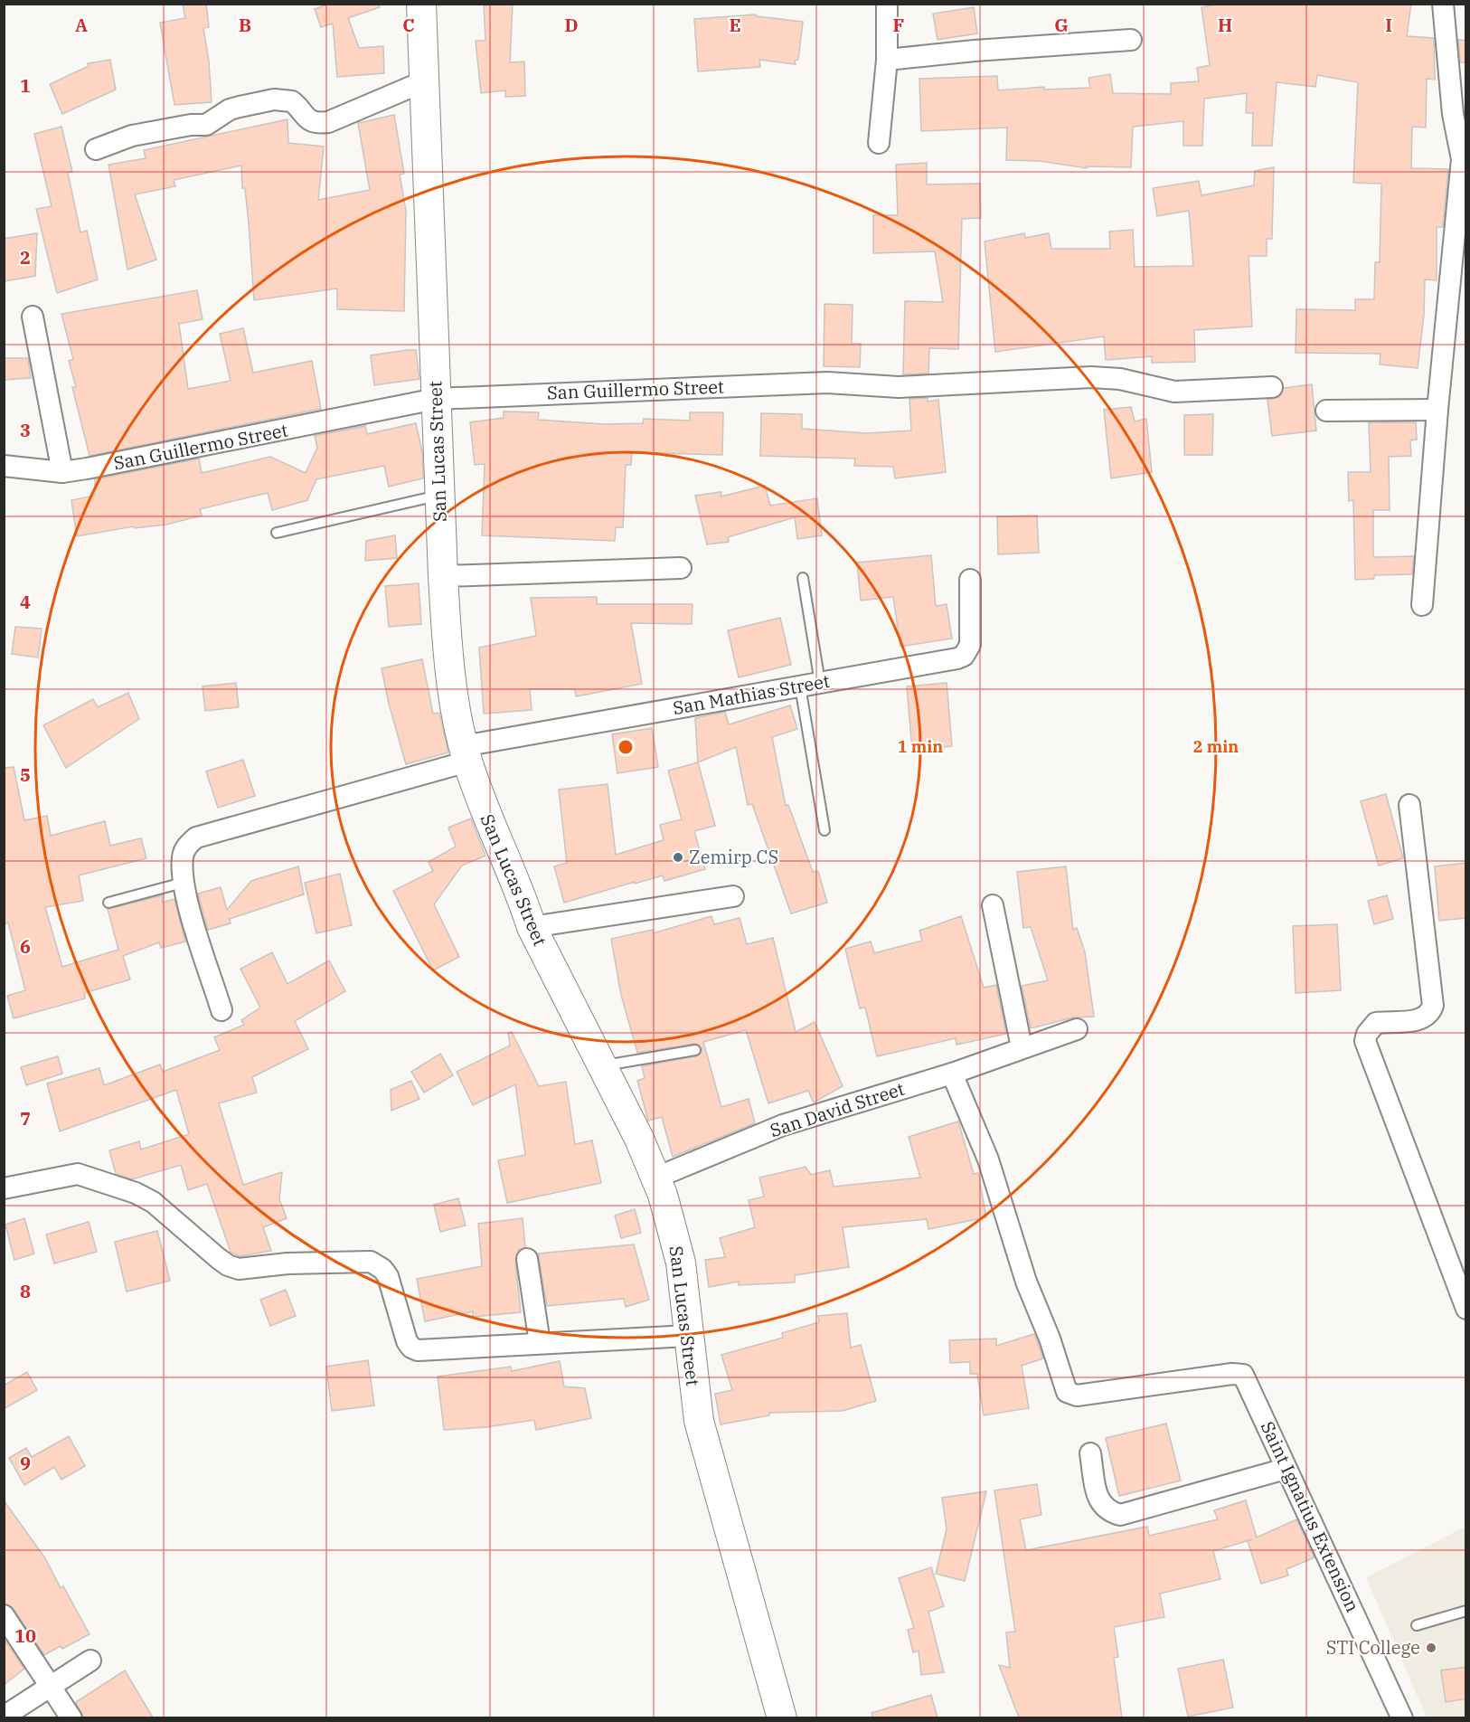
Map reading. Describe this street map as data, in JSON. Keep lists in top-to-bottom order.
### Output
{
  "streets": {
    "street": [
      "San Guillermo Street",
      "San Lucas Street",
      "San Mathias Street",
      "San David Street",
      "Saint Ignatius Extension"
    ]
  },
  "crossings": [
    ["San Guillermo Street", "San Lucas Street"],
    ["San Lucas Street", "San Mathias Street"],
    ["San Lucas Street", "San David Street"],
    ["San David Street", "Saint Ignatius Extension"]
  ],
  "places": ["Zemirp CS", "STI College"],
  "grid": {
    "columns": [
      "A",
      "B",
      "C",
      "D",
      "E",
      "F",
      "G",
      "H",
      "I"
    ],
    "rows": [
      "1",
      "2",
      "3",
      "4",
      "5",
      "6",
      "7",
      "8",
      "9",
      "10"
    ]
  },
  "rings": ["1 min", "2 min"]
}
